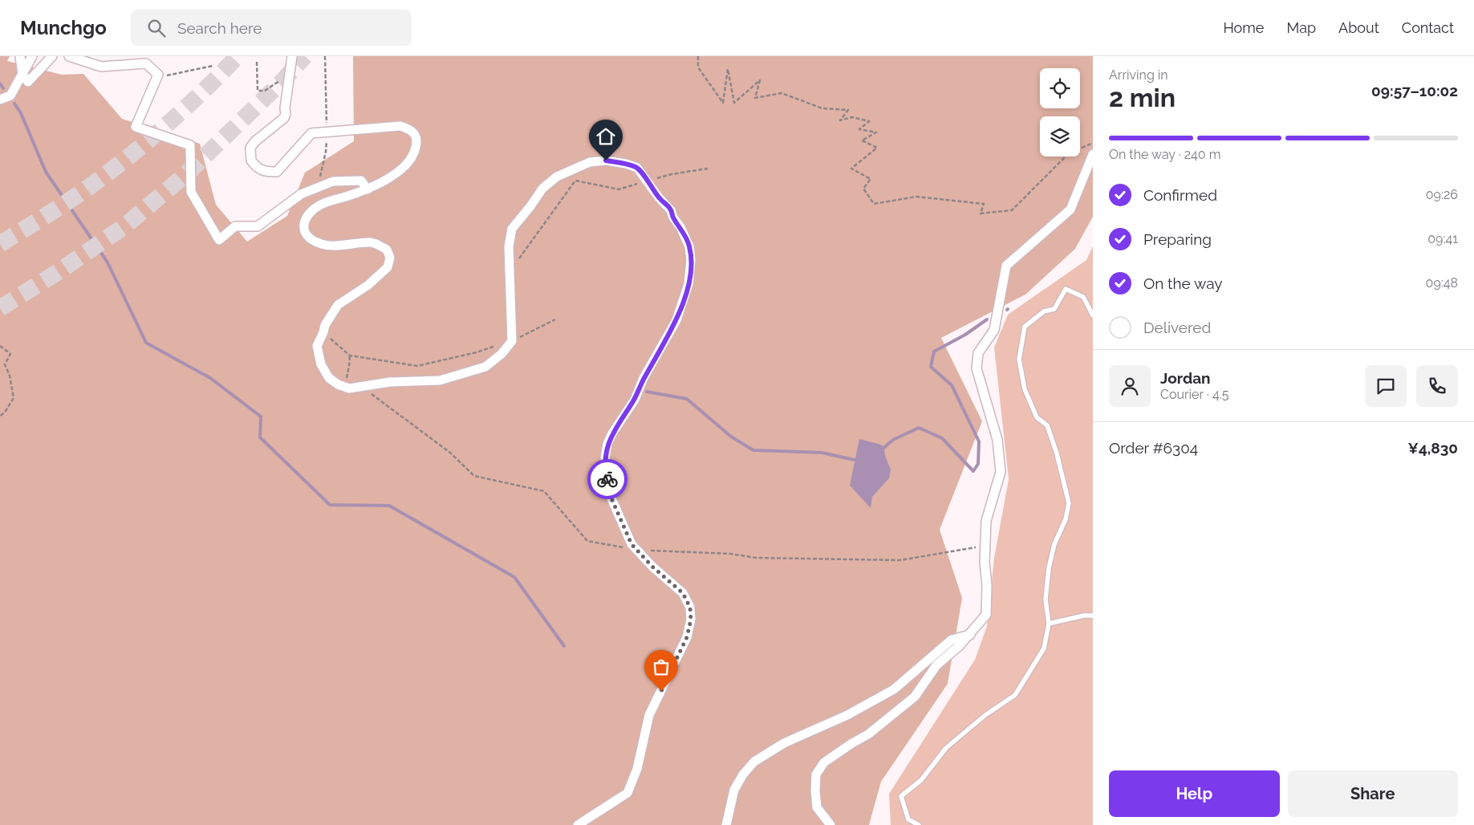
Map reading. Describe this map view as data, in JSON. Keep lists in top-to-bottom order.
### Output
{
  "page": {
    "header": "Munchgo",
    "search": "Search here",
    "nav": [
      "Home",
      "Map",
      "About",
      "Contact"
    ],
    "heading": ["2 min", "Arriving in", "09:57–10:02"],
    "panel": [
      "Jordan",
      "Courier · 4.5",
      "Order #6304",
      "¥4,830"
    ],
    "bar": "On the way · 240 m",
    "list": [
      ["Confirmed", "09:26"],
      ["Preparing", "09:41"],
      ["On the way", "09:48"],
      "Delivered"
    ],
    "buttons": ["Help", "Share"]
  }
}
